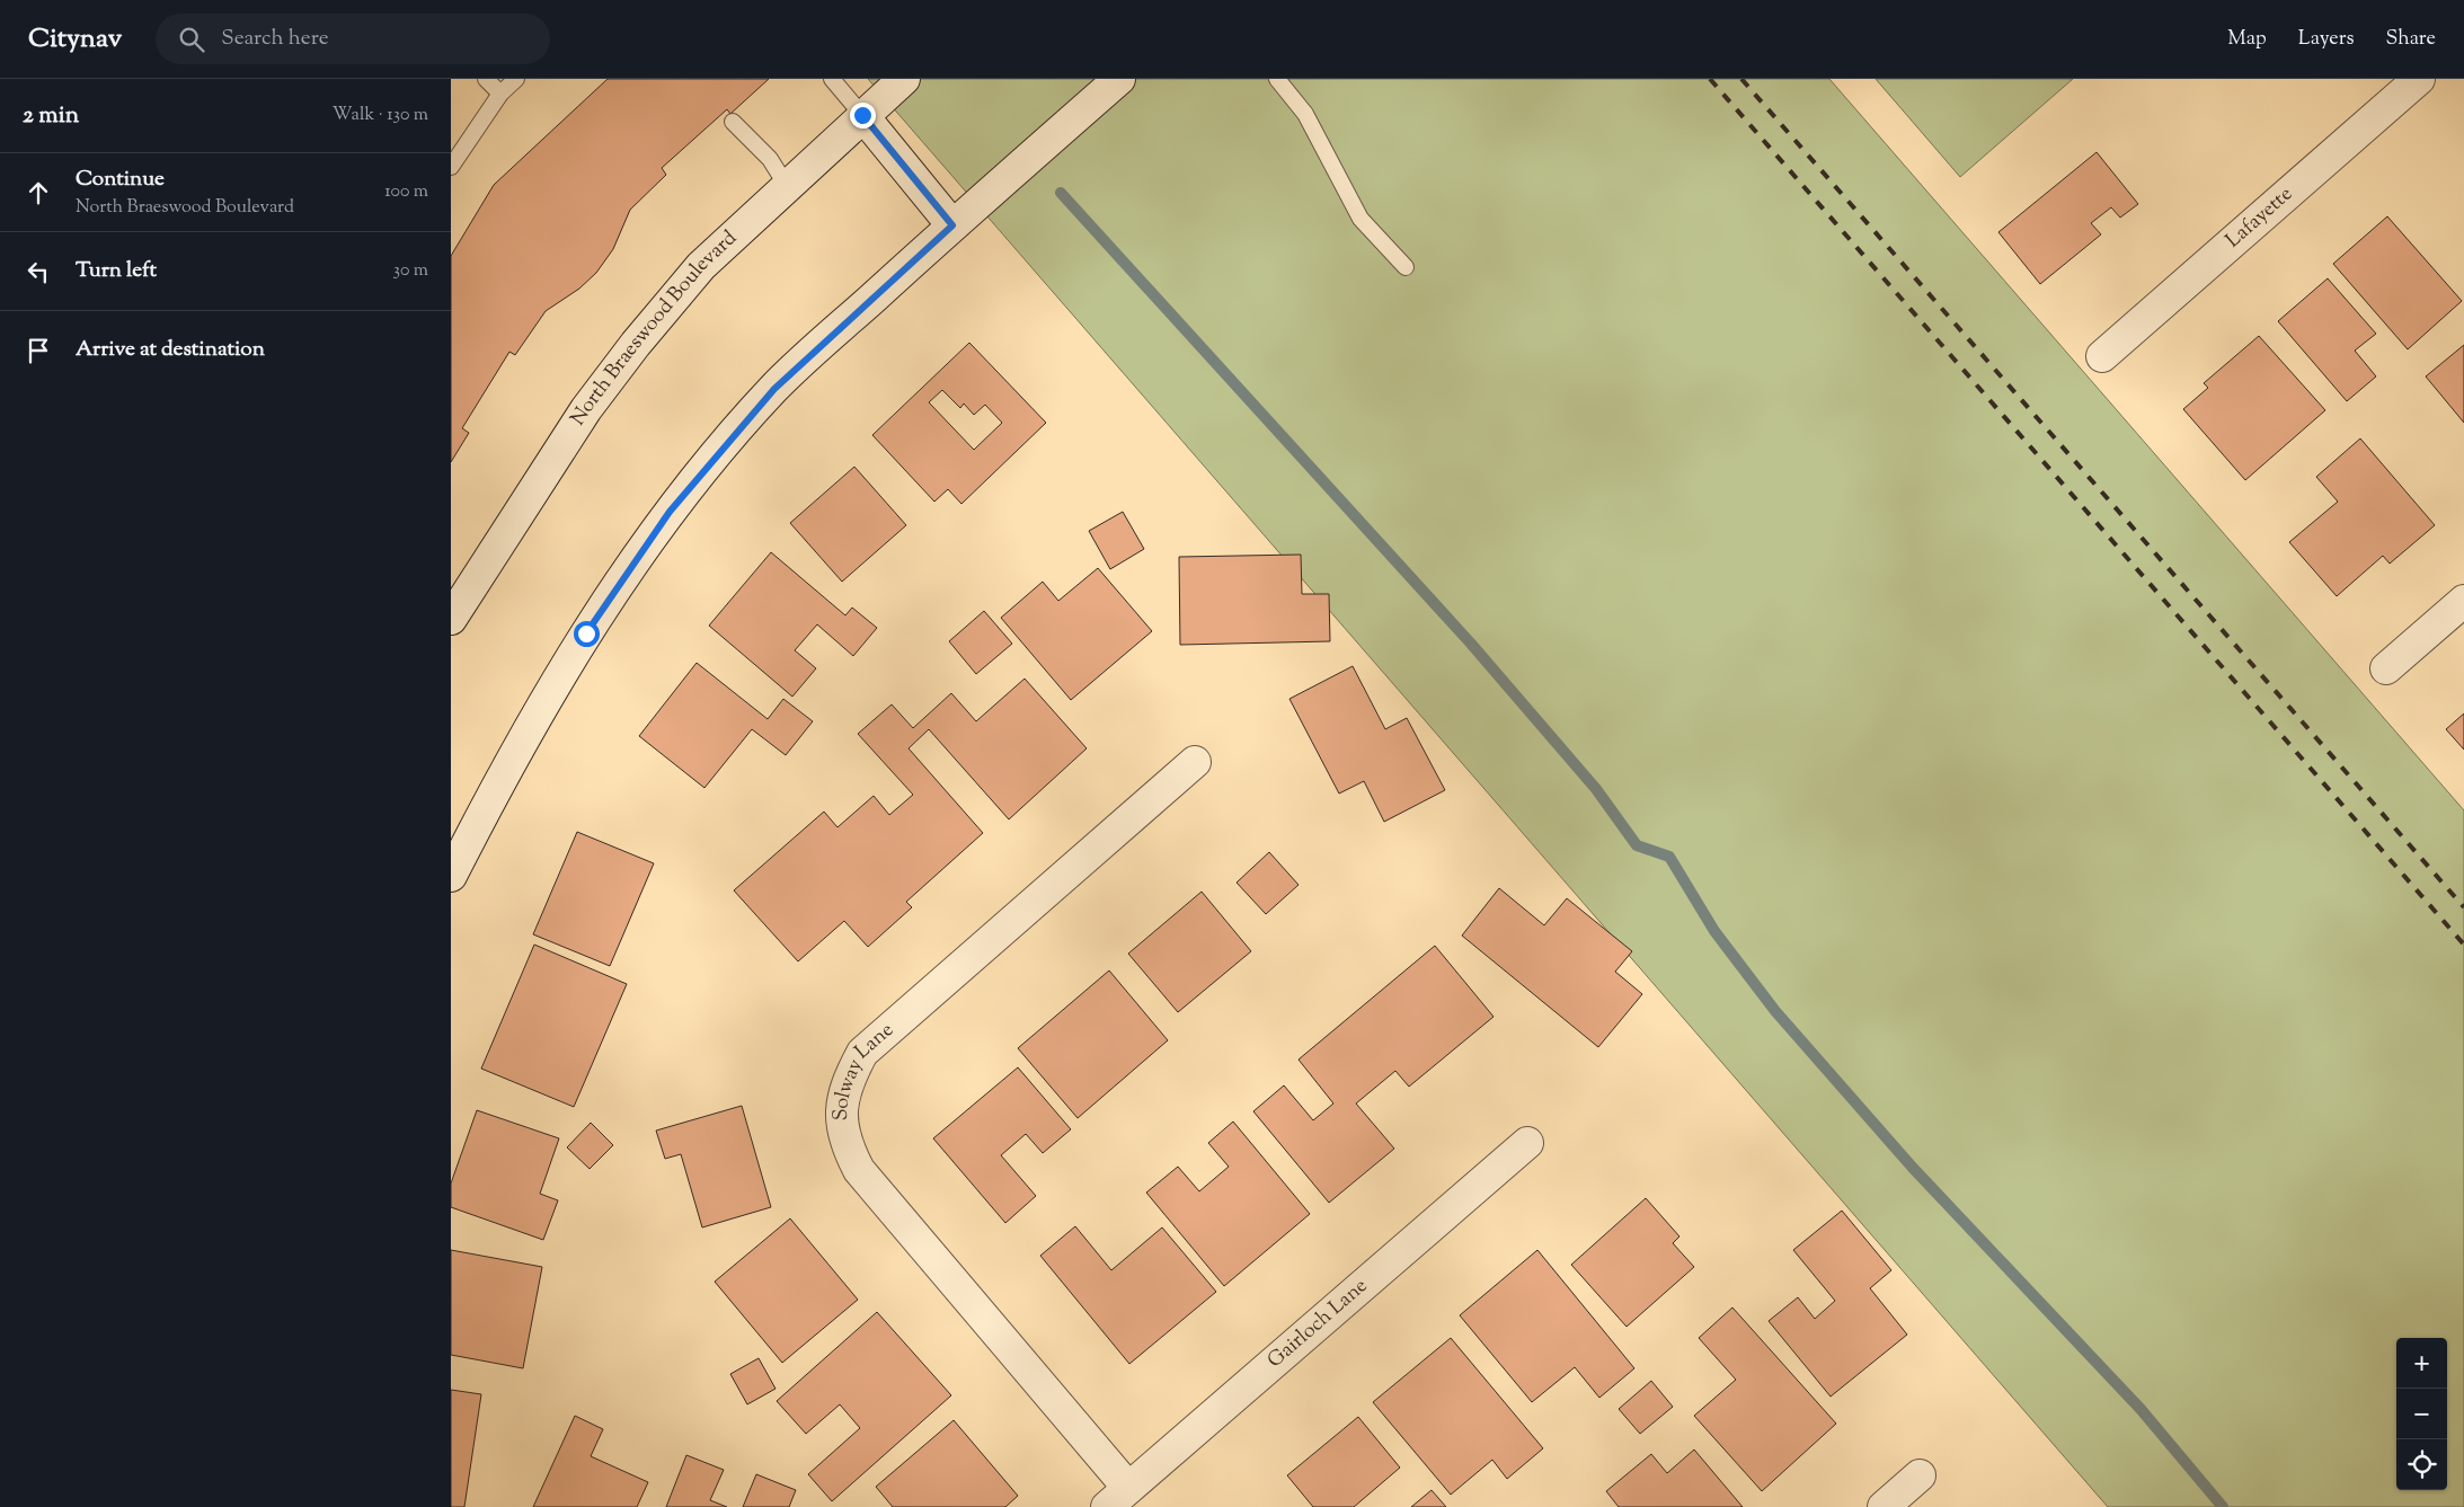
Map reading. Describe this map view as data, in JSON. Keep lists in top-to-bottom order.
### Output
{
  "streets": {
    "street": [
      "Lafayette",
      "North Braeswood Boulevard",
      "Solway Lane",
      "Gairloch Lane"
    ]
  },
  "crossings": [
    ["Solway Lane", "Gairloch Lane"]
  ],
  "page": {
    "header": "Citynav",
    "search": "Search here",
    "nav": ["Map", "Layers", "Share"],
    "heading": ["2 min", "Walk · 130 m"],
    "list": [
      ["Continue", "North Braeswood Boulevard", "100 m"],
      ["Turn left", "30 m"],
      "Arrive at destination"
    ],
    "map_buttons": ["+", "−"]
  }
}
